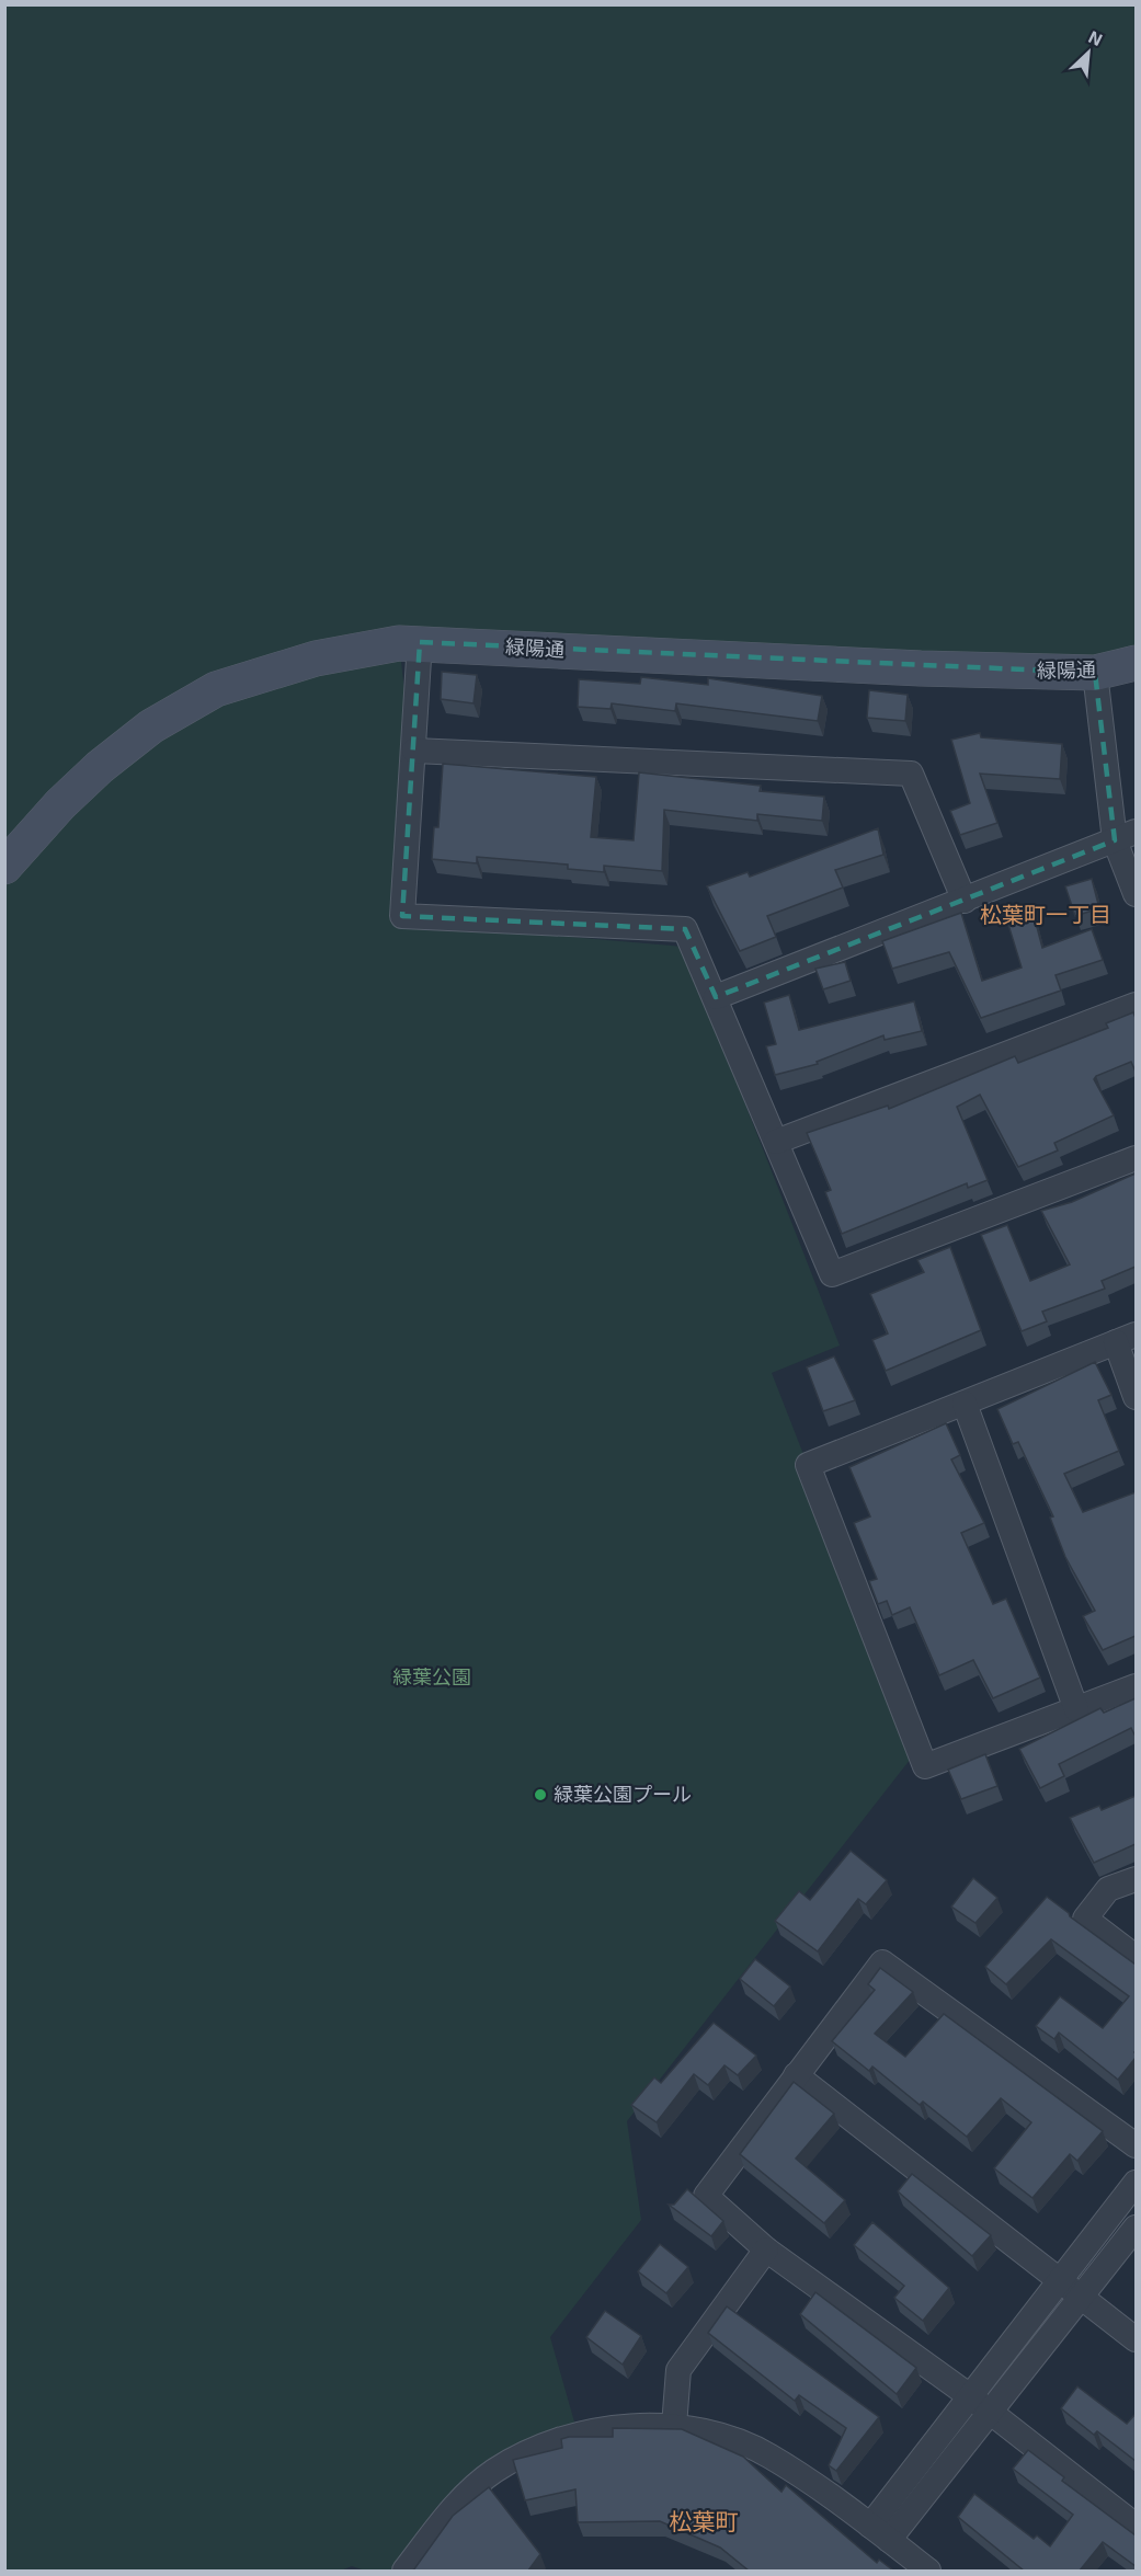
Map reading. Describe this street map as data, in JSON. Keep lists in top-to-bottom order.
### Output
{
  "streets": {
    "street": ["緑陽通"]
  },
  "districts": ["松葉町一丁目", "松葉町"],
  "parks": ["緑葉公園"],
  "places": ["緑葉公園プール"],
  "north": "top right"
}
